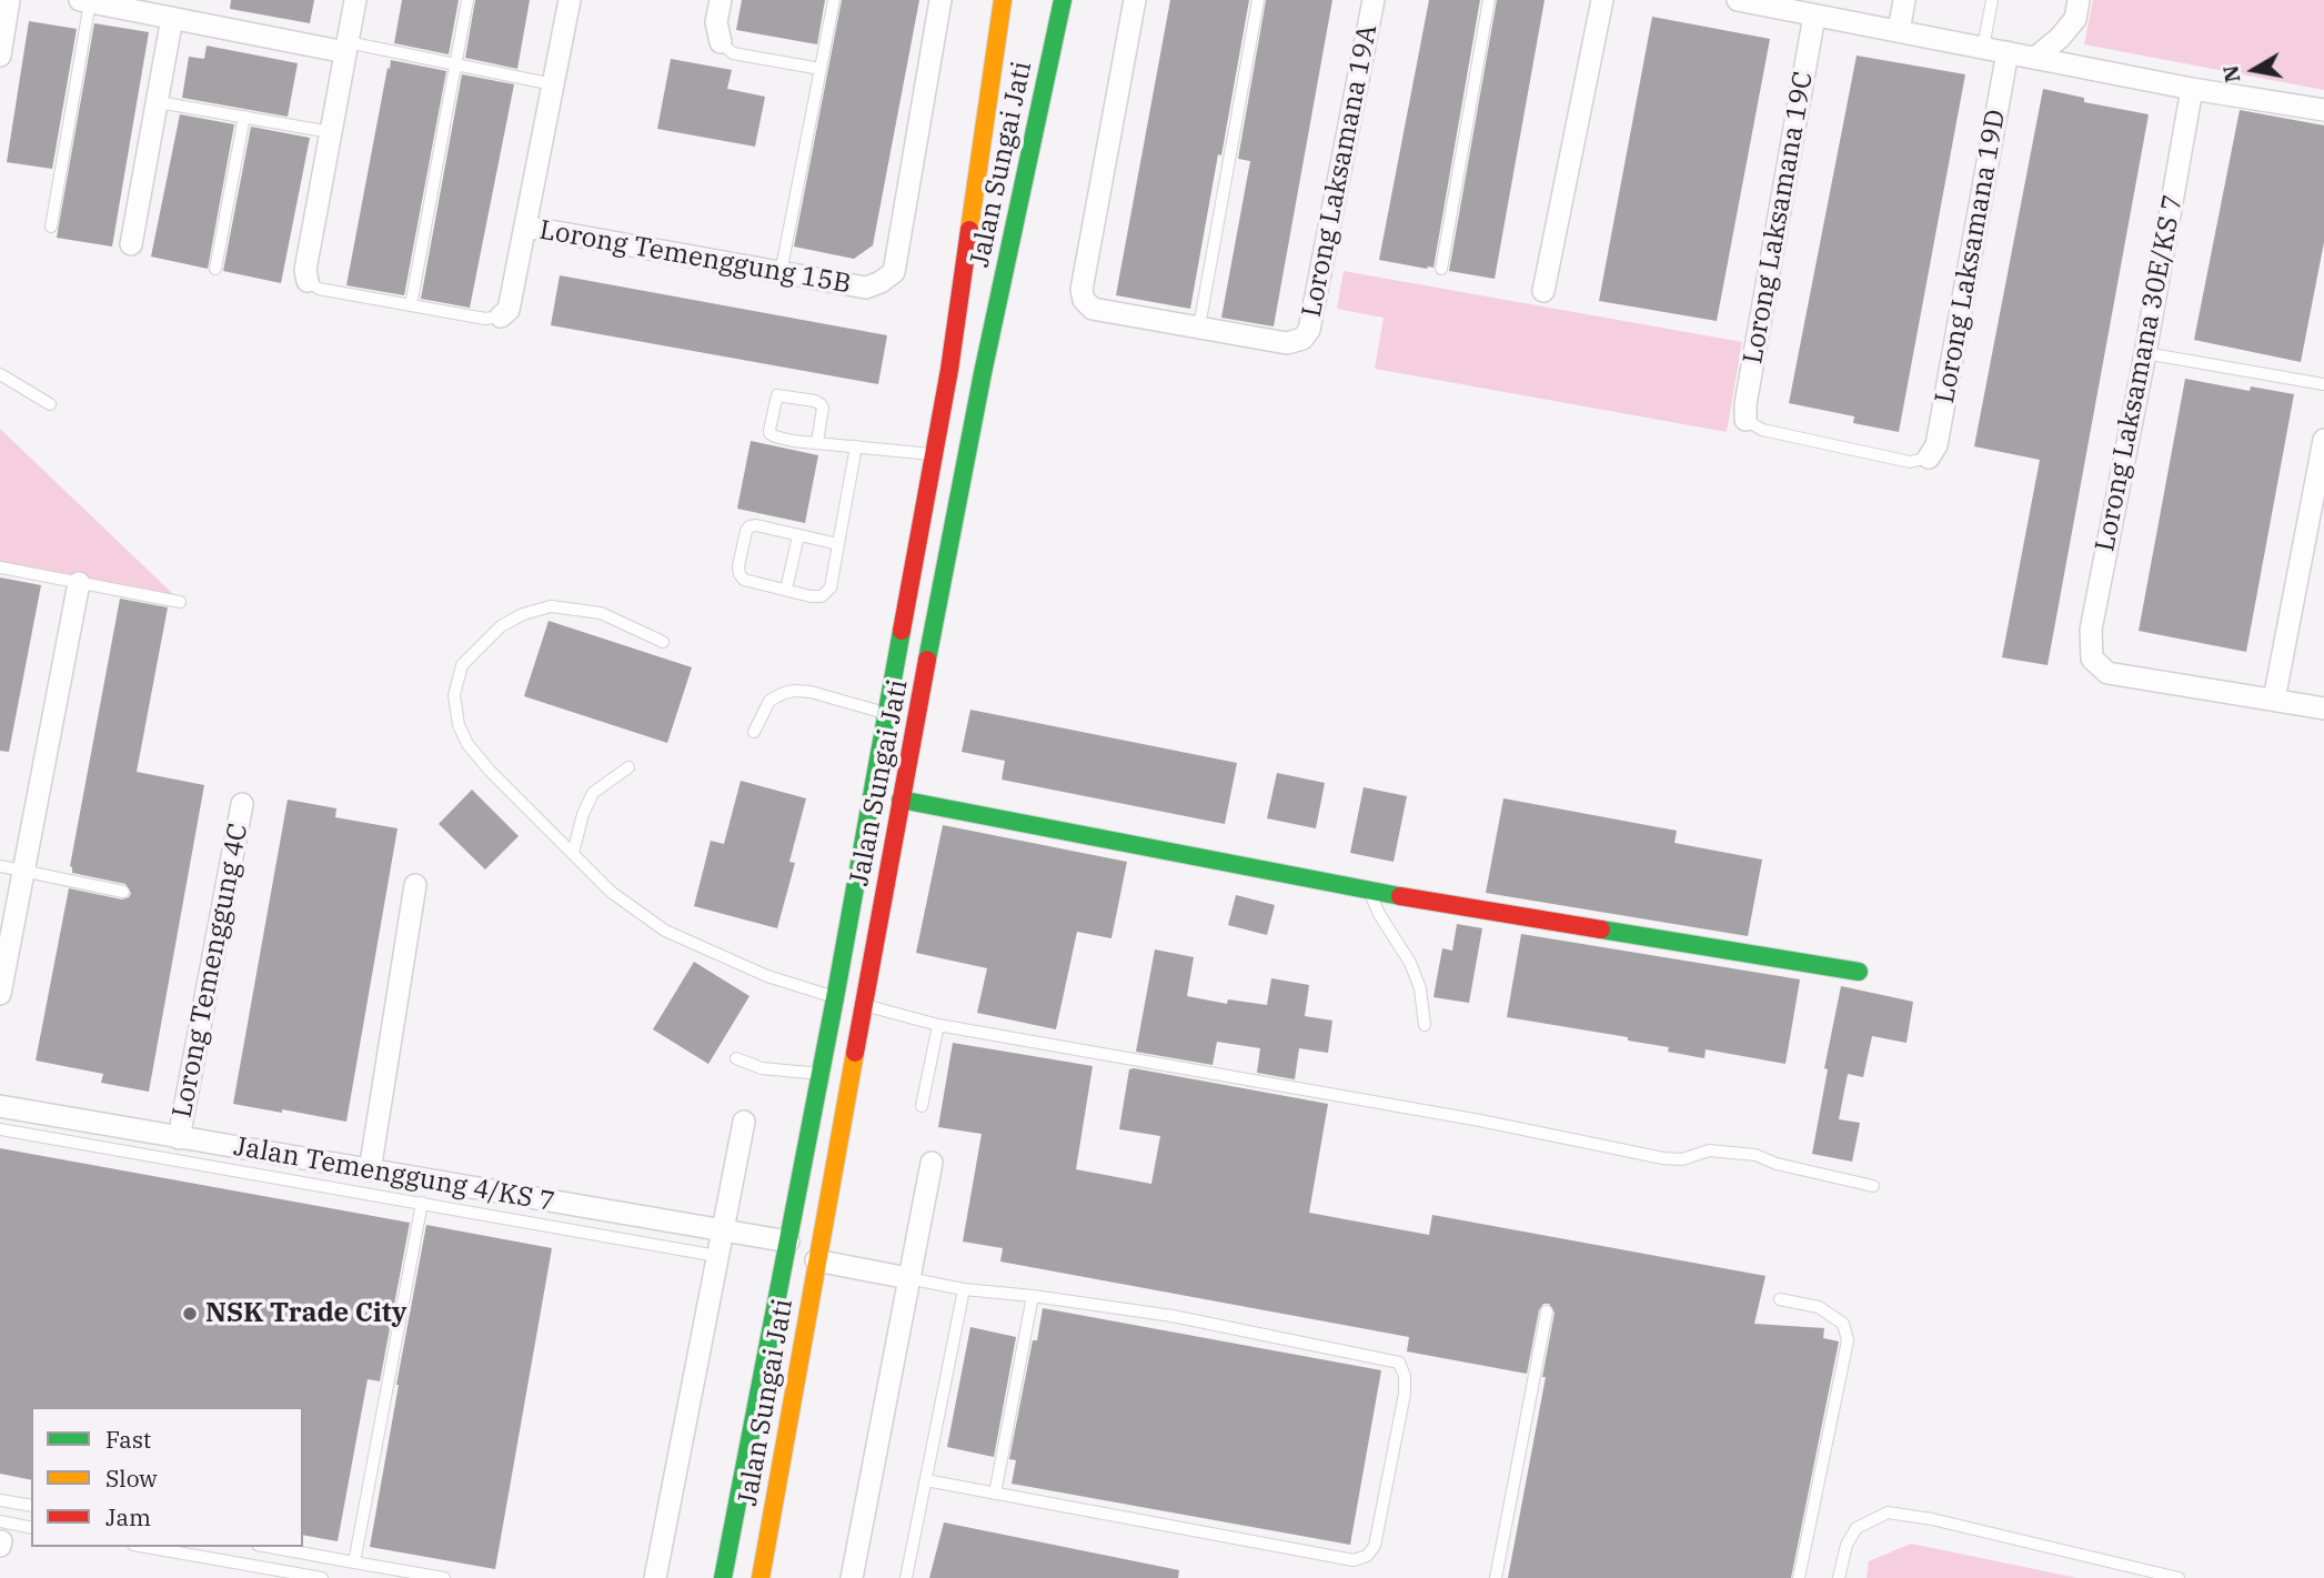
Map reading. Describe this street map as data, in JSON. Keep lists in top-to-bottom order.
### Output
{
  "streets": {
    "main road": ["Jalan Sungai Jati"],
    "street": [
      "Lorong Laksamana 19A",
      "Lorong Laksamana 19C",
      "Lorong Laksamana 19D",
      "Lorong Temenggung 15B",
      "Lorong Laksamana 30E/KS 7",
      "Lorong Temenggung 4C",
      "Jalan Temenggung 4/KS 7"
    ]
  },
  "crossings": [
    ["Jalan Sungai Jati", "Jalan Temenggung 4/KS 7"],
    ["Lorong Temenggung 4C", "Jalan Temenggung 4/KS 7"]
  ],
  "places": ["NSK Trade City"],
  "legend": ["Fast", "Slow", "Jam"],
  "north": "left"
}
